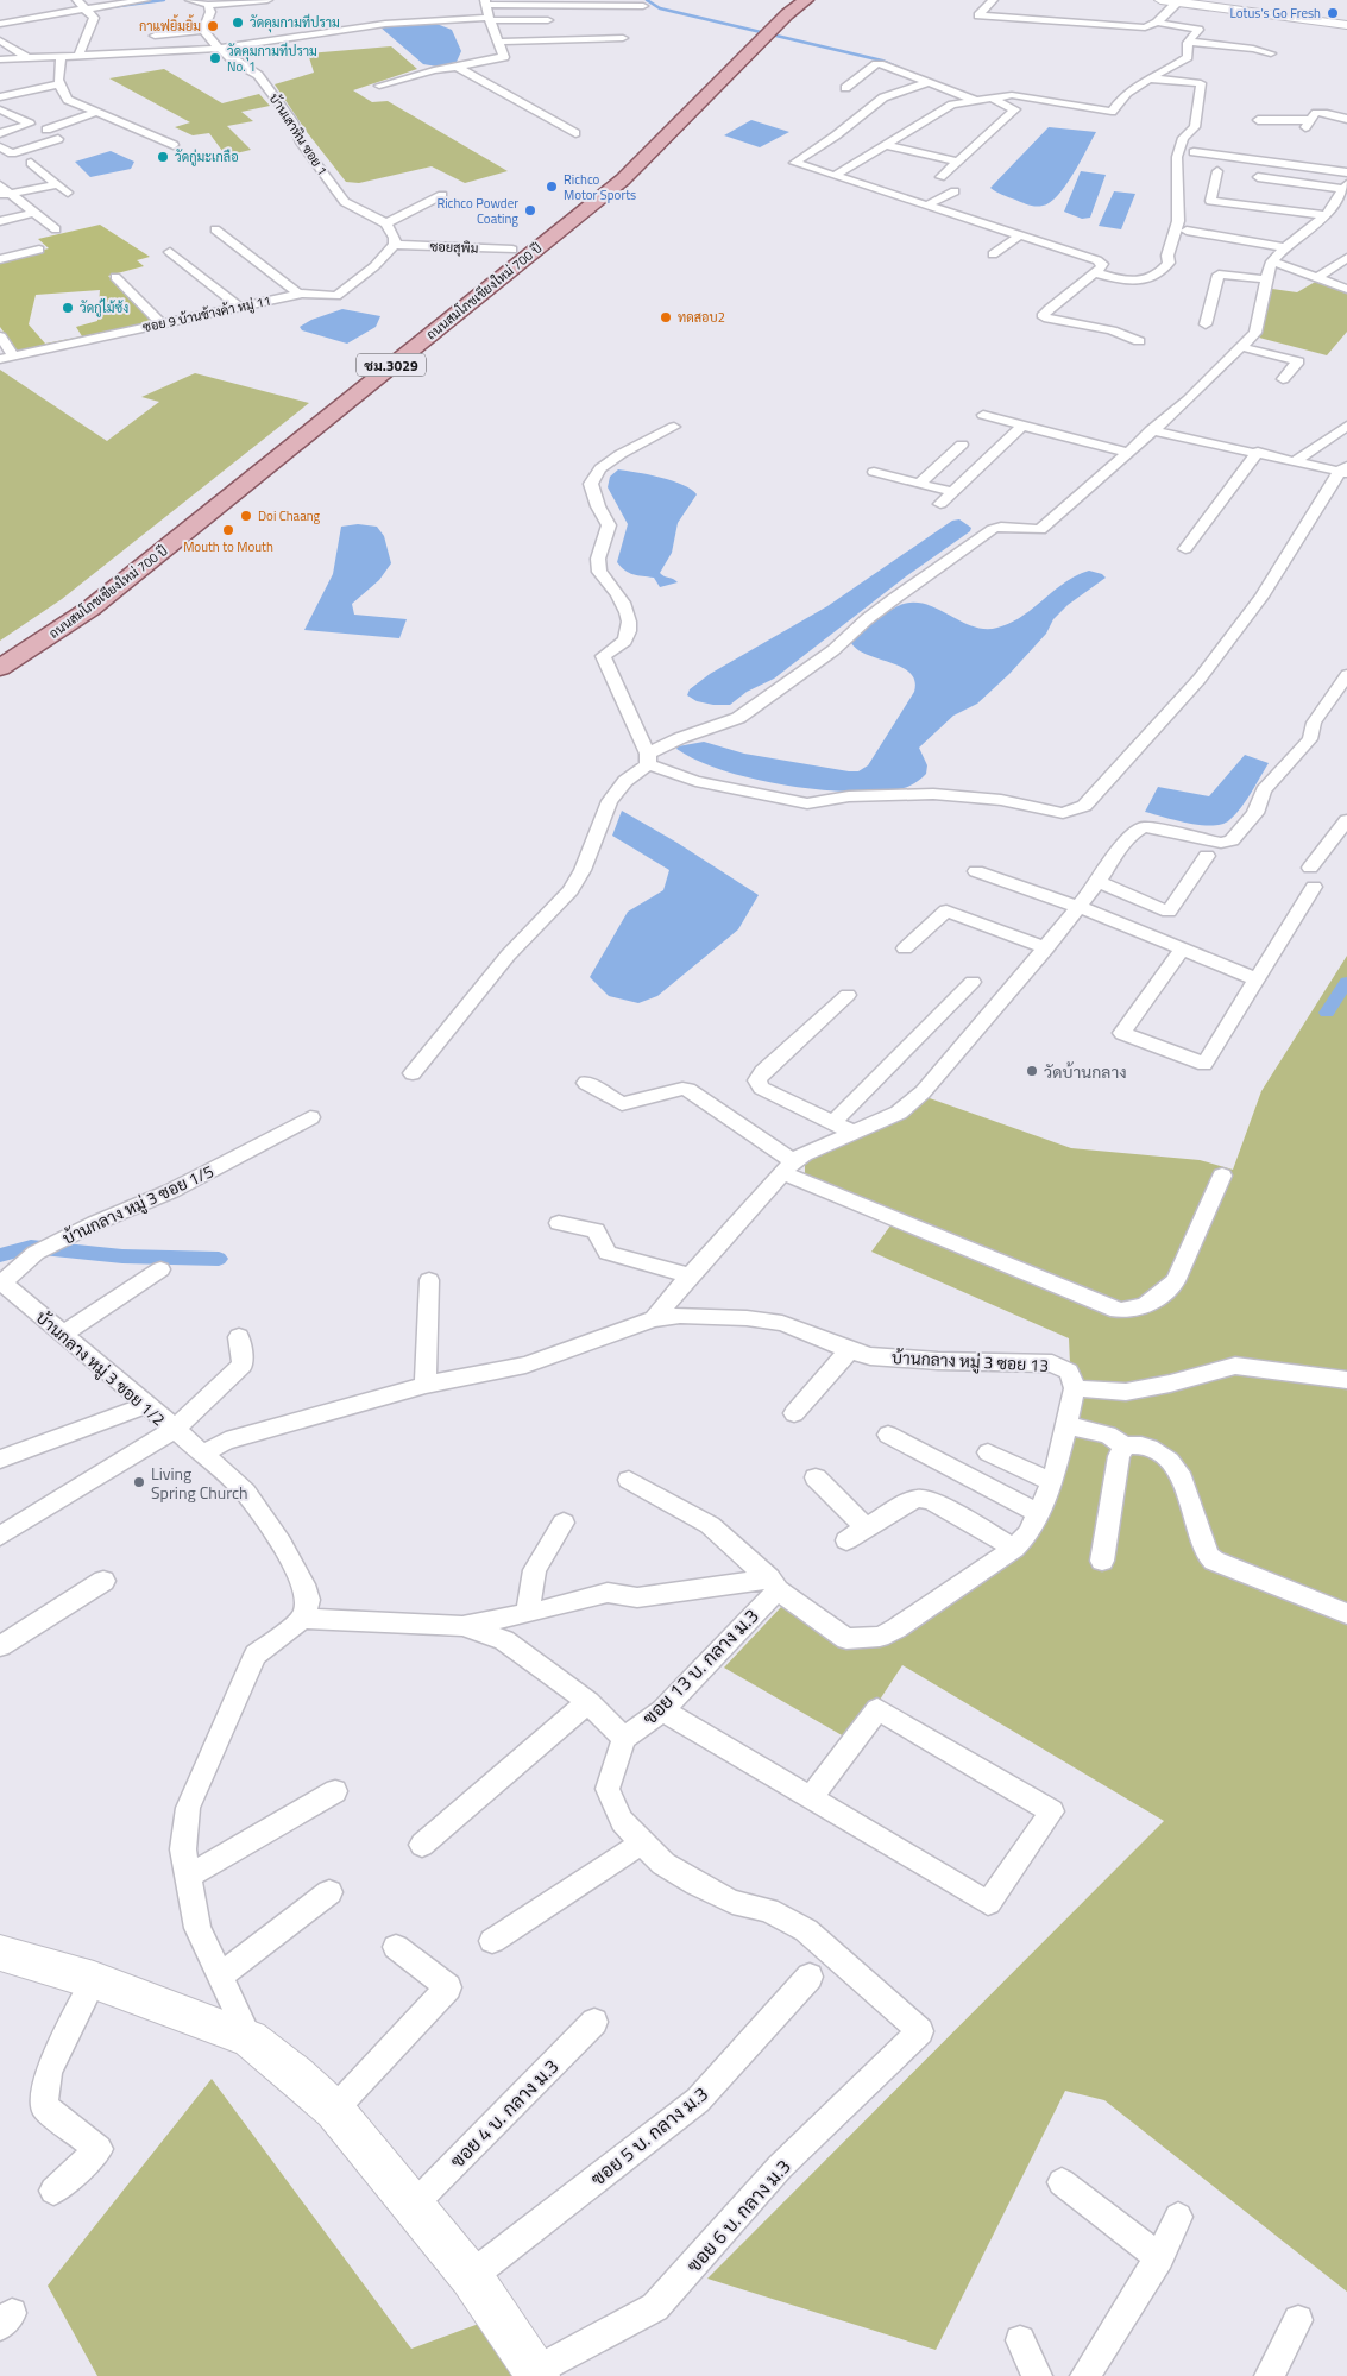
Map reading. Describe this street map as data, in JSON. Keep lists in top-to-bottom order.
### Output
{
  "streets": {
    "main road": ["ถนนสมโภชเชียงใหม่ 700 ปี", "ชม.3029"],
    "street": [
      "บ้านเสาหิน ซอย 1",
      "ซอยสุพิม",
      "ซอย 9 บ้านช้างค้า หมู่ 11",
      "บ้านกลาง หมู่ 3 ซอย 1/5",
      "บ้านกลาง หมู่ 3 ซอย 13",
      "บ้านกลาง หมู่ 3 ซอย 1/2",
      "ฃอย 13 บ. กลาง ม.3",
      "ฃอย 4 บ. กลาง ม.3",
      "ฃอย 5 บ. กลาง ม.3",
      "ฃอย 6 บ. กลาง ม.3"
    ]
  },
  "crossings": [
    ["ซอยสุพิม", "ถนนสมโภชเชียงใหม่ 700 ปี"],
    ["ซอยสุพิม", "ซอย 9 บ้านช้างค้า หมู่ 11"],
    ["บ้านกลาง หมู่ 3 ซอย 1/5", "บ้านกลาง หมู่ 3 ซอย 1/2"],
    ["บ้านกลาง หมู่ 3 ซอย 13", "บ้านกลาง หมู่ 3 ซอย 1/2"]
  ],
  "places": [
    "Lotus's Go Fresh",
    "วัดคุมกามทีปราม",
    "กาแฟยิ้มยิ้ม",
    "วัดคุมกามทีปราม No. 1",
    "วัดกู่มะเกลือ",
    "Richco Motor Sports",
    "Richco Powder Coating",
    "วัดกู่ไม้ซ้ง",
    "ทดสอบ2",
    "Doi Chaang",
    "Mouth to Mouth",
    "วัดบ้านกลาง",
    "Living Spring Church"
  ]
}
